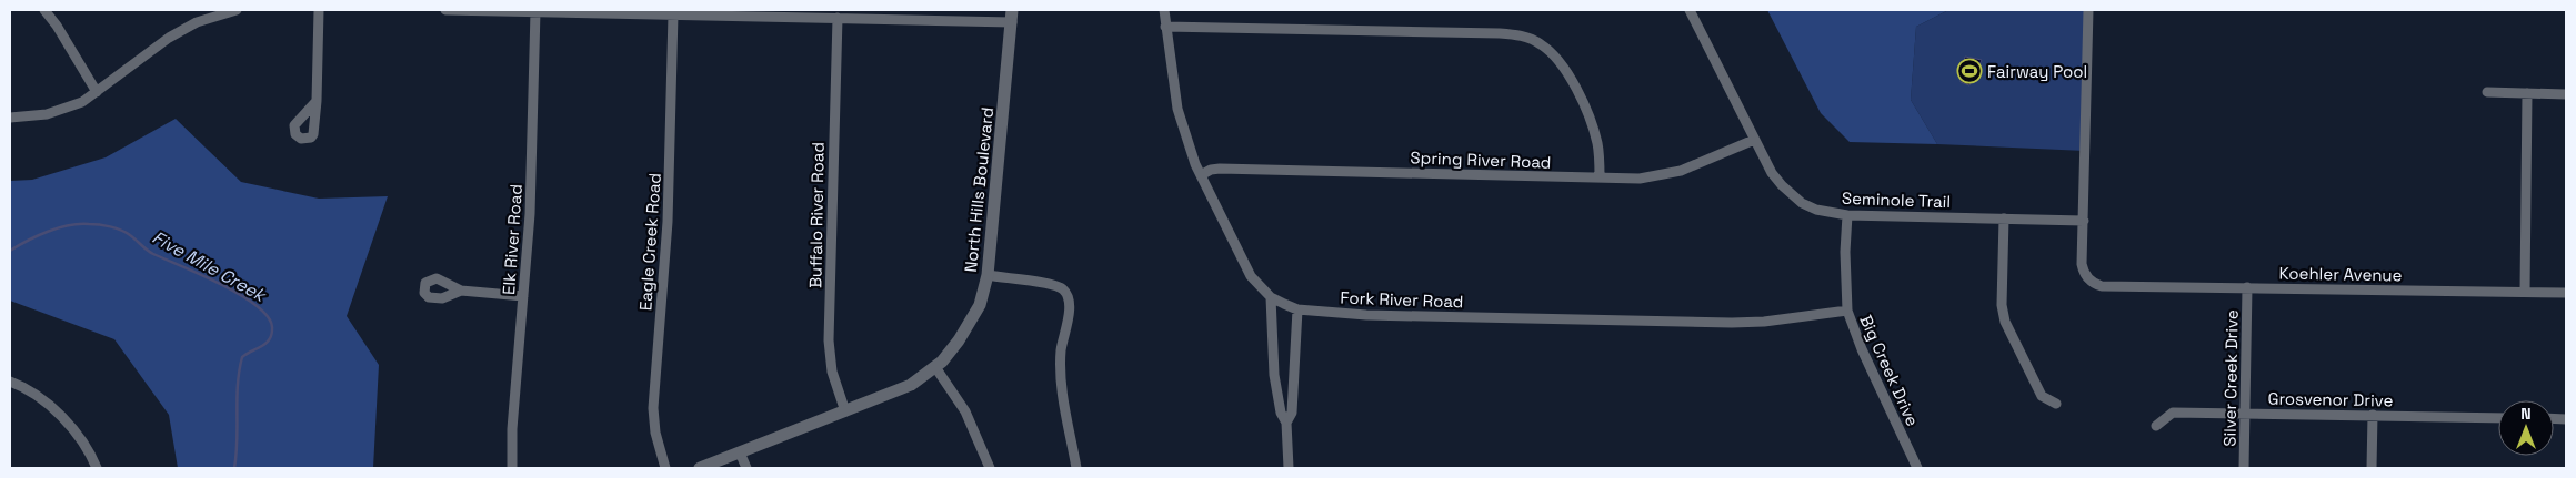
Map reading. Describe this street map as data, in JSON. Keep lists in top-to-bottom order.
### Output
{
  "streets": {
    "street": [
      "Spring River Road",
      "North Hills Boulevard",
      "Seminole Trail",
      "Buffalo River Road",
      "Elk River Road",
      "Eagle Creek Road",
      "Koehler Avenue",
      "Fork River Road",
      "Big Creek Drive",
      "Silver Creek Drive",
      "Grosvenor Drive"
    ]
  },
  "crossings": [
    ["Spring River Road", "Seminole Trail"],
    ["Spring River Road", "Fork River Road"],
    ["North Hills Boulevard", "Buffalo River Road"],
    ["Seminole Trail", "Koehler Avenue"],
    ["Seminole Trail", "Big Creek Drive"],
    ["Koehler Avenue", "Silver Creek Drive"],
    ["Fork River Road", "Big Creek Drive"],
    ["Silver Creek Drive", "Grosvenor Drive"]
  ],
  "water": ["Five Mile Creek"],
  "places": {
    "sports": ["Fairway Pool"]
  },
  "north": "top"
}
